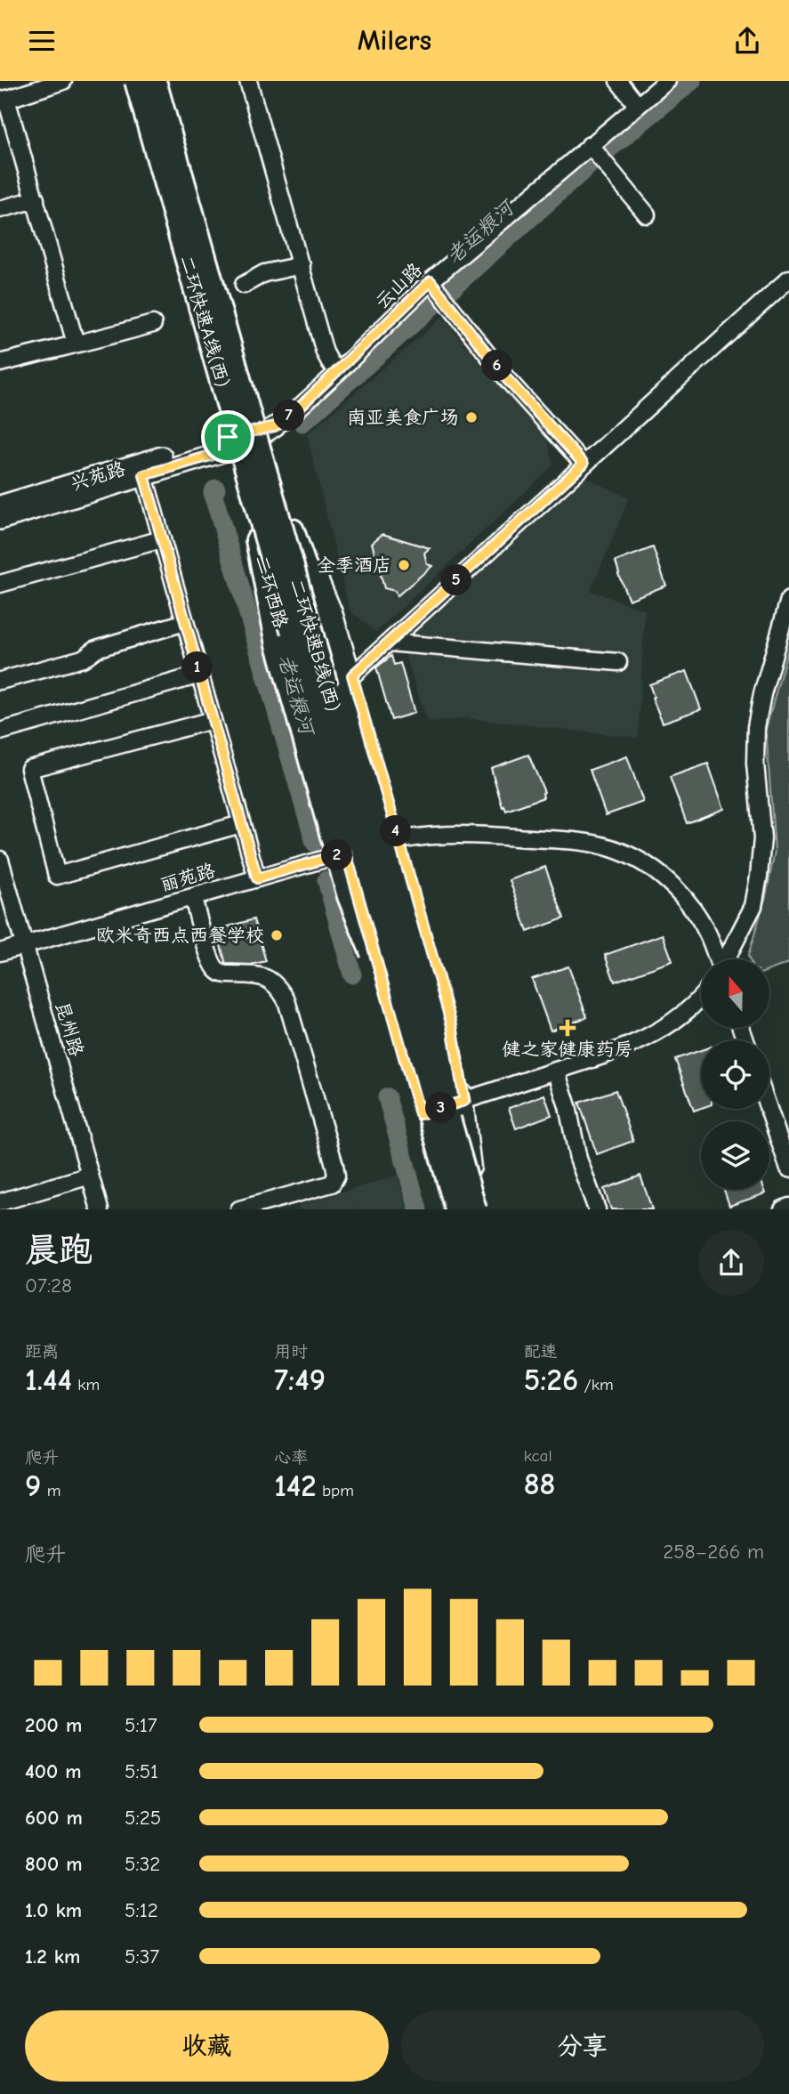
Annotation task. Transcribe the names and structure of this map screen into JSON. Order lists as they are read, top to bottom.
{
  "streets": {
    "highway": ["二环快速A线(西)", "二环快速B线(西)"],
    "main road": ["兴苑路", "二环西路"],
    "street": ["云山路", "丽苑路", "昆州路"]
  },
  "crossings": [
    ["云山路", "兴苑路"],
    ["云山路", "二环西路"],
    ["二环快速A线(西)", "二环西路"],
    ["二环快速A线(西)", "二环快速B线(西)"],
    ["兴苑路", "二环西路"],
    ["二环西路", "二环快速B线(西)"],
    ["二环西路", "丽苑路"],
    ["丽苑路", "昆州路"]
  ],
  "water": ["老运粮河"],
  "places": {
    "other": ["南亚美食广场", "全季酒店", "欧米奇西点西餐学校"],
    "health": ["健之家健康药房"]
  },
  "north": "top",
  "page": {
    "header": "Milers",
    "pins": [
      "6",
      "7",
      "5",
      "1",
      "4",
      "2",
      "3"
    ],
    "heading": ["晨跑", "07:28"],
    "stats": [
      ["距离", "1.44 km"],
      ["用时", "7:49"],
      ["配速", "5:26 /km"],
      ["爬升", "9 m"],
      ["心率", "142 bpm"],
      ["kcal", "88"]
    ],
    "chart": ["爬升", "258–266 m"],
    "list": [
      {
        "name": "200 m",
        "note": "5:17"
      },
      {
        "name": "400 m",
        "note": "5:51"
      },
      {
        "name": "600 m",
        "note": "5:25"
      },
      {
        "name": "800 m",
        "note": "5:32"
      },
      {
        "name": "1.0 km",
        "note": "5:12"
      },
      {
        "name": "1.2 km",
        "note": "5:37"
      }
    ],
    "buttons": ["收藏", "分享"]
  }
}
